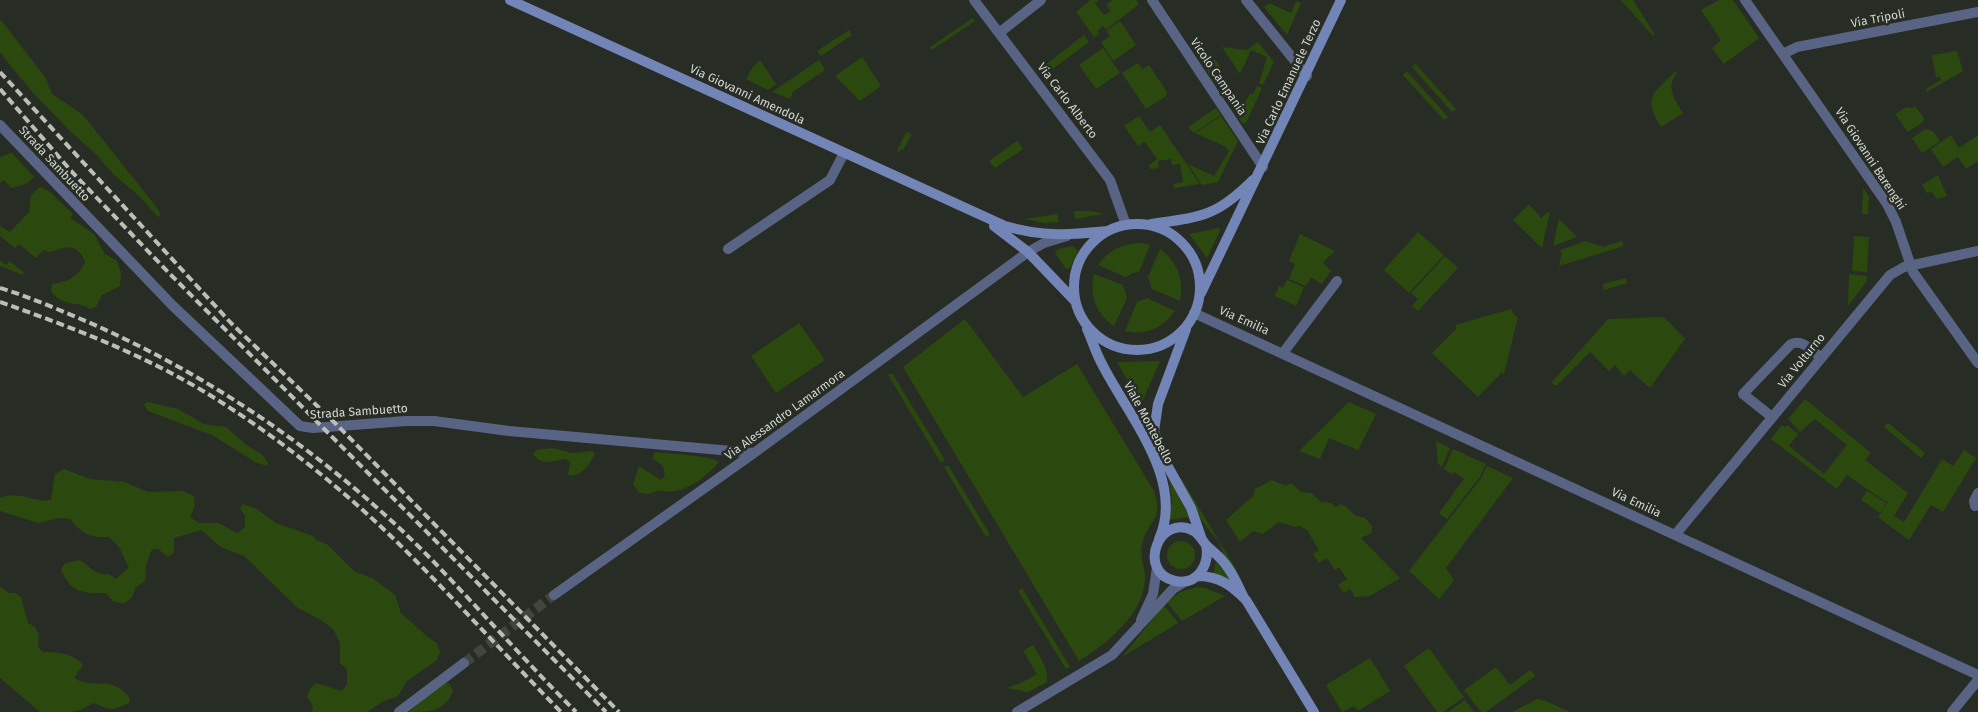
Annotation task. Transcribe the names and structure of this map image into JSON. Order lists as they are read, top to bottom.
{
  "streets": {
    "main road": ["Via Carlo Emanuele Terzo", "Via Giovanni Amendola", "Viale Montebello"],
    "street": [
      "Via Tripoli",
      "Vicolo Campania",
      "Via Carlo Alberto",
      "Via Giovanni Barenghi",
      "Strada Sambuetto",
      "Via Emilia",
      "Via Volturno",
      "Via Alessandro Lamarmora"
    ]
  },
  "crossings": [
    ["Via Tripoli", "Via Giovanni Barenghi"],
    ["Vicolo Campania", "Via Carlo Emanuele Terzo"],
    ["Via Carlo Emanuele Terzo", "Via Giovanni Amendola"],
    ["Via Carlo Emanuele Terzo", "Via Carlo Alberto"],
    ["Via Carlo Emanuele Terzo", "Via Emilia"],
    ["Via Carlo Emanuele Terzo", "Viale Montebello"],
    ["Via Giovanni Amendola", "Via Carlo Alberto"],
    ["Via Giovanni Amendola", "Via Emilia"],
    ["Via Giovanni Amendola", "Via Alessandro Lamarmora"],
    ["Via Giovanni Amendola", "Viale Montebello"],
    ["Via Carlo Alberto", "Via Emilia"],
    ["Via Carlo Alberto", "Viale Montebello"],
    ["Via Giovanni Barenghi", "Via Volturno"],
    ["Strada Sambuetto", "Via Alessandro Lamarmora"],
    ["Via Emilia", "Via Volturno"],
    ["Via Emilia", "Viale Montebello"]
  ]
}
